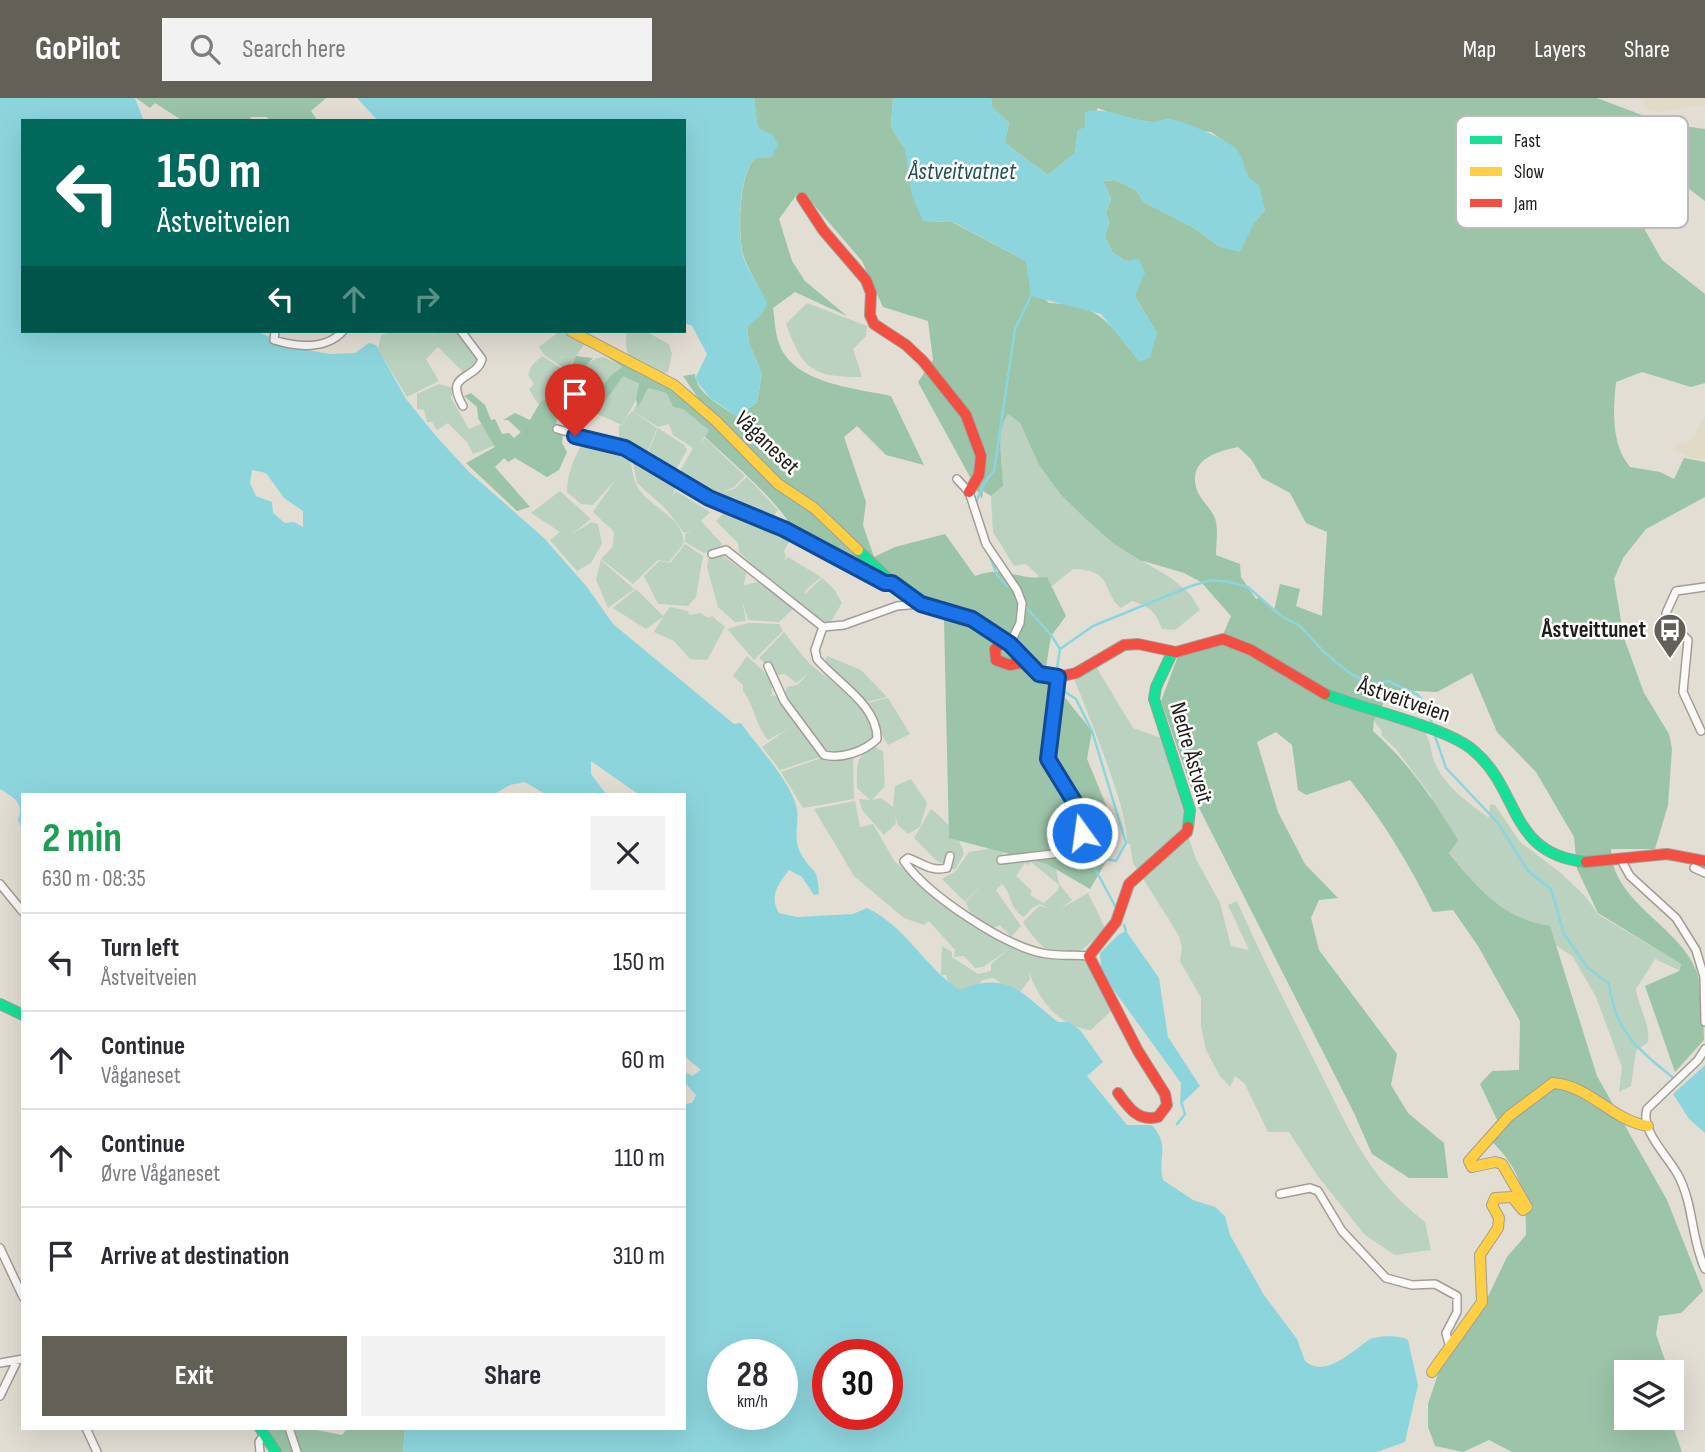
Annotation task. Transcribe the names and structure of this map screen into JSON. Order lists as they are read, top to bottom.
{
  "streets": {
    "street": ["Våganeset", "Åstveitveien", "Nedre Åstveit"]
  },
  "crossings": [
    ["Åstveitveien", "Nedre Åstveit"]
  ],
  "water": ["Åstveitvatnet"],
  "places": {
    "bus stop": ["Åstveittunet"]
  },
  "legend": ["Fast", "Slow", "Jam"],
  "page": {
    "header": "GoPilot",
    "search": "Search here",
    "nav": ["Map", "Layers", "Share"],
    "turn": ["150 m", "Åstveitveien"],
    "heading": ["2 min", "630 m · 08:35"],
    "list": [
      {
        "name": "Turn left",
        "note": "Åstveitveien",
        "value": "150 m"
      },
      {
        "name": "Continue",
        "note": "Våganeset",
        "value": "60 m"
      },
      {
        "name": "Continue",
        "note": "Øvre Våganeset",
        "value": "110 m"
      },
      {
        "name": "Arrive at destination",
        "value": "310 m"
      }
    ],
    "buttons": ["Exit", "Share"],
    "speed": "28 km/h",
    "limit": "30"
  }
}
